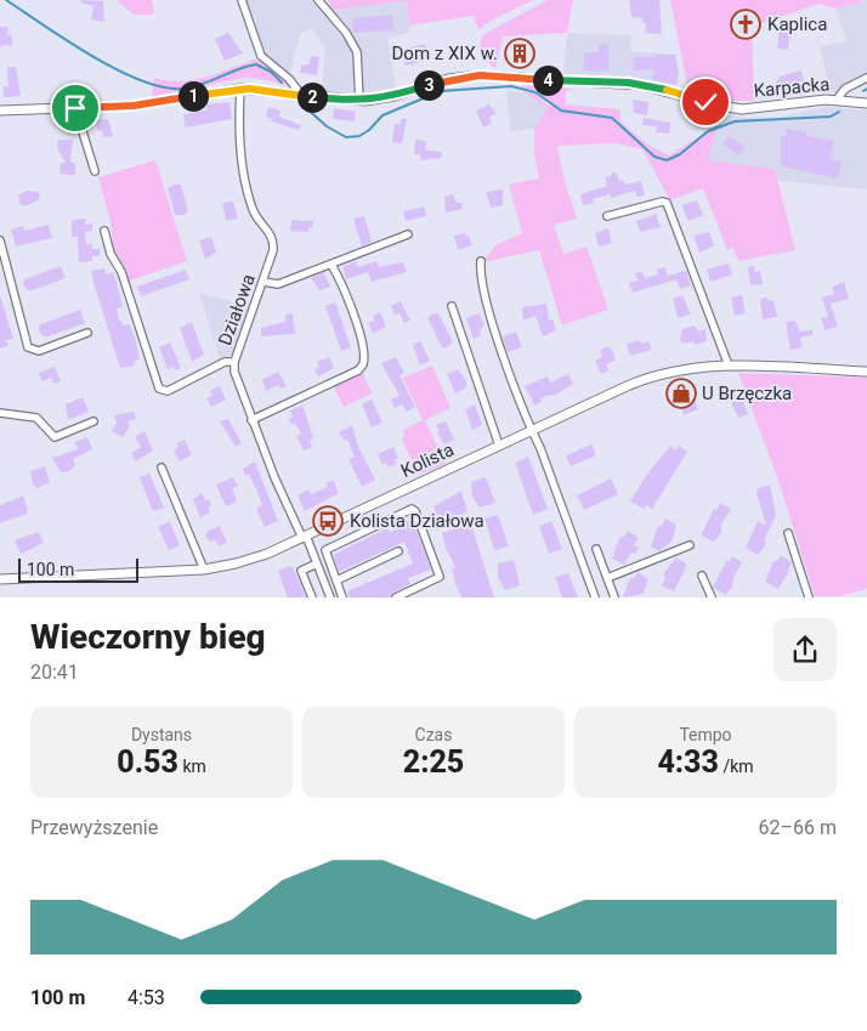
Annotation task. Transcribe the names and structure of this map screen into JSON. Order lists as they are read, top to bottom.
{
  "streets": {
    "street": ["Karpacka", "Działowa", "Kolista"]
  },
  "crossings": [
    ["Karpacka", "Działowa"],
    ["Działowa", "Kolista"]
  ],
  "places": {
    "church": ["Kaplica"],
    "building": ["Dom z XIX w."],
    "shop": ["U Brzęczka"],
    "bus stop": ["Kolista Działowa"]
  },
  "scale_bar": "100 m",
  "page": {
    "pins": [
      "4",
      "3",
      "1",
      "2"
    ],
    "scale": "100 m",
    "heading": ["Wieczorny bieg", "20:41"],
    "stats": [
      ["Dystans", "0.53 km"],
      ["Czas", "2:25"],
      ["Tempo", "4:33 /km"]
    ],
    "chart": ["Przewyższenie", "62–66 m"],
    "list": [
      {
        "name": "100 m",
        "note": "4:53"
      }
    ]
  }
}
